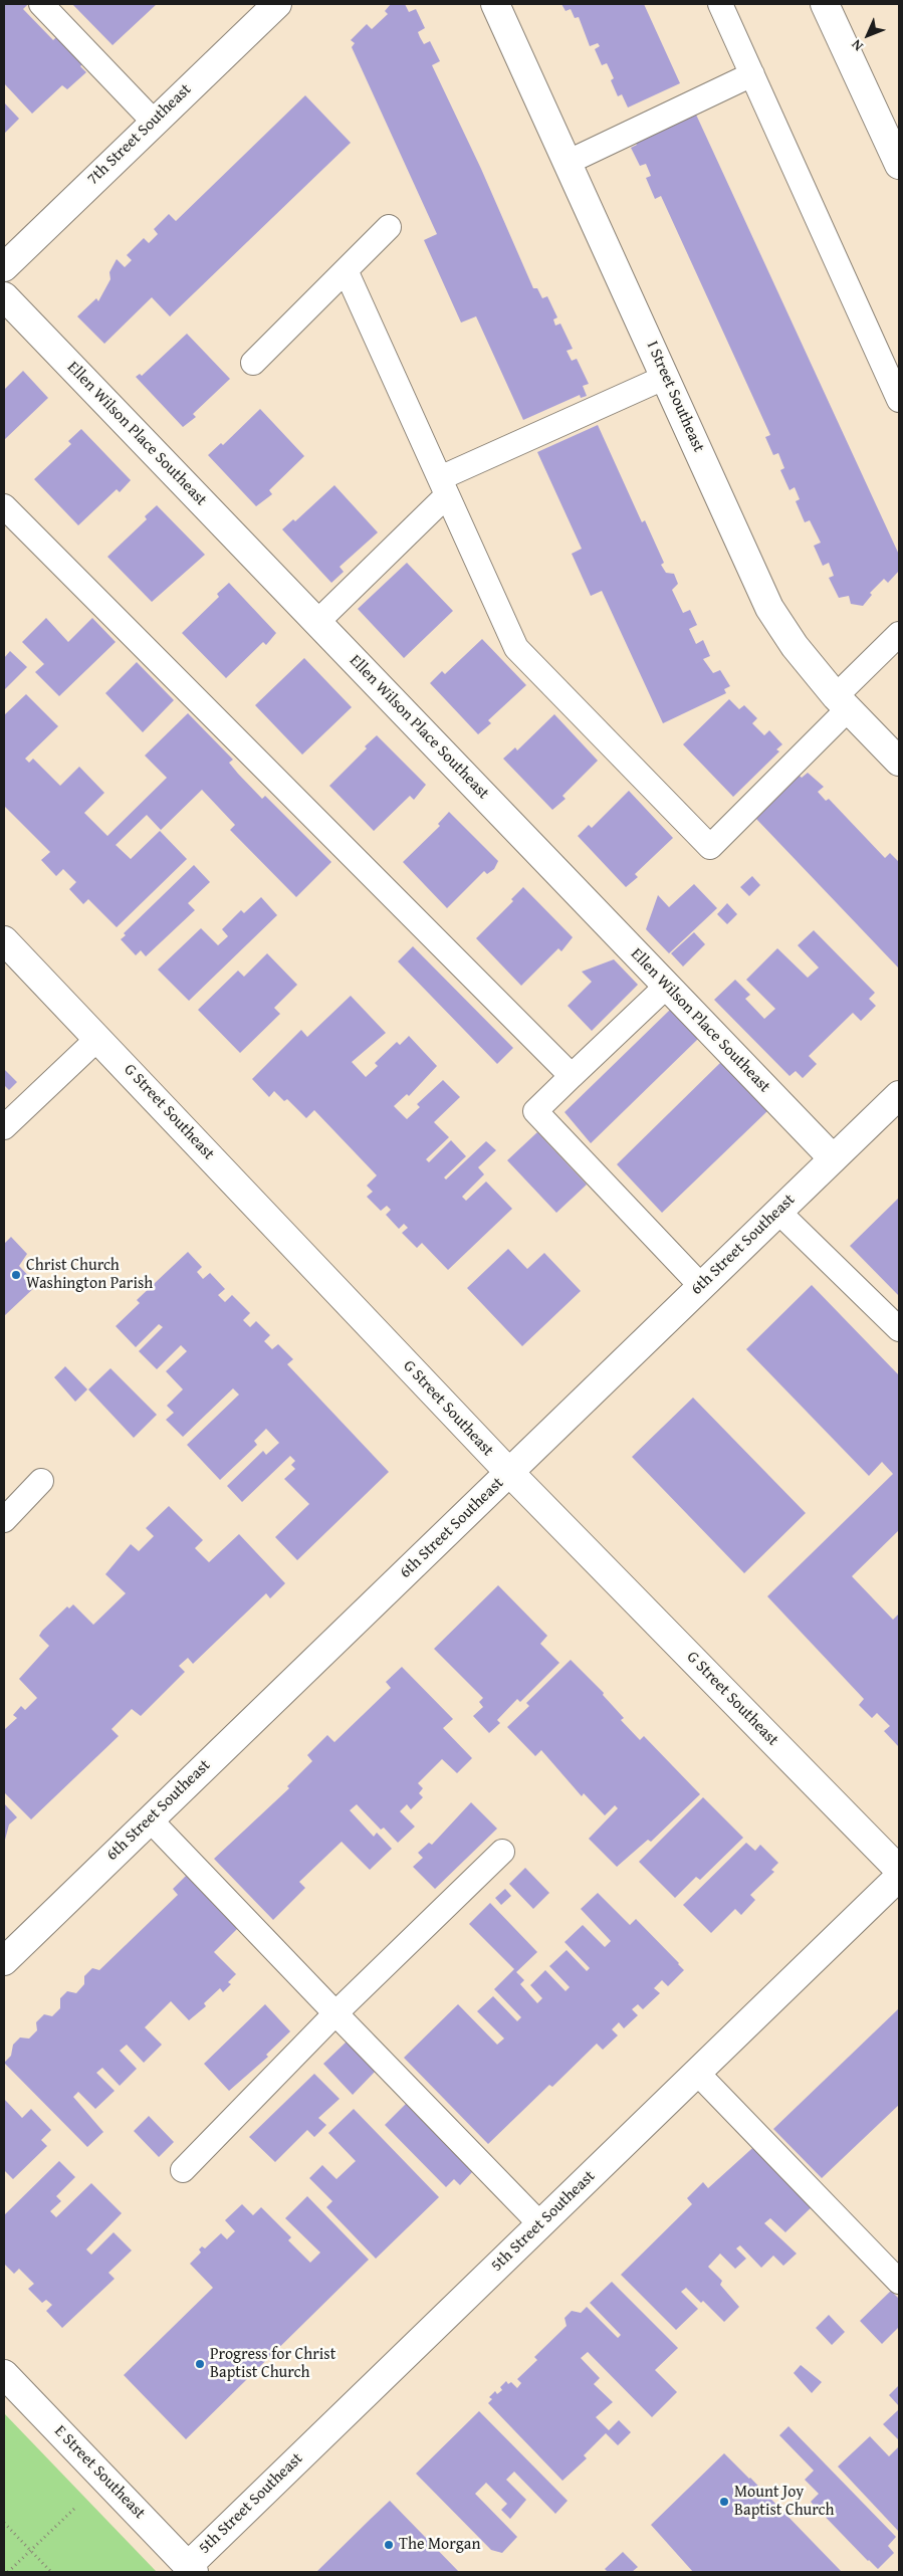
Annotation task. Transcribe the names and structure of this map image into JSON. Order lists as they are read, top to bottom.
{
  "streets": {
    "street": [
      "7th Street Southeast",
      "I Street Southeast",
      "Ellen Wilson Place Southeast",
      "G Street Southeast",
      "6th Street Southeast",
      "5th Street Southeast",
      "E Street Southeast"
    ]
  },
  "crossings": [
    ["Ellen Wilson Place Southeast", "6th Street Southeast"],
    ["G Street Southeast", "6th Street Southeast"],
    ["5th Street Southeast", "E Street Southeast"]
  ],
  "places": [
    "Christ Church Washington Parish",
    "Progress for Christ Baptist Church",
    "Mount Joy Baptist Church",
    "The Morgan"
  ],
  "north": "bottom left"
}
